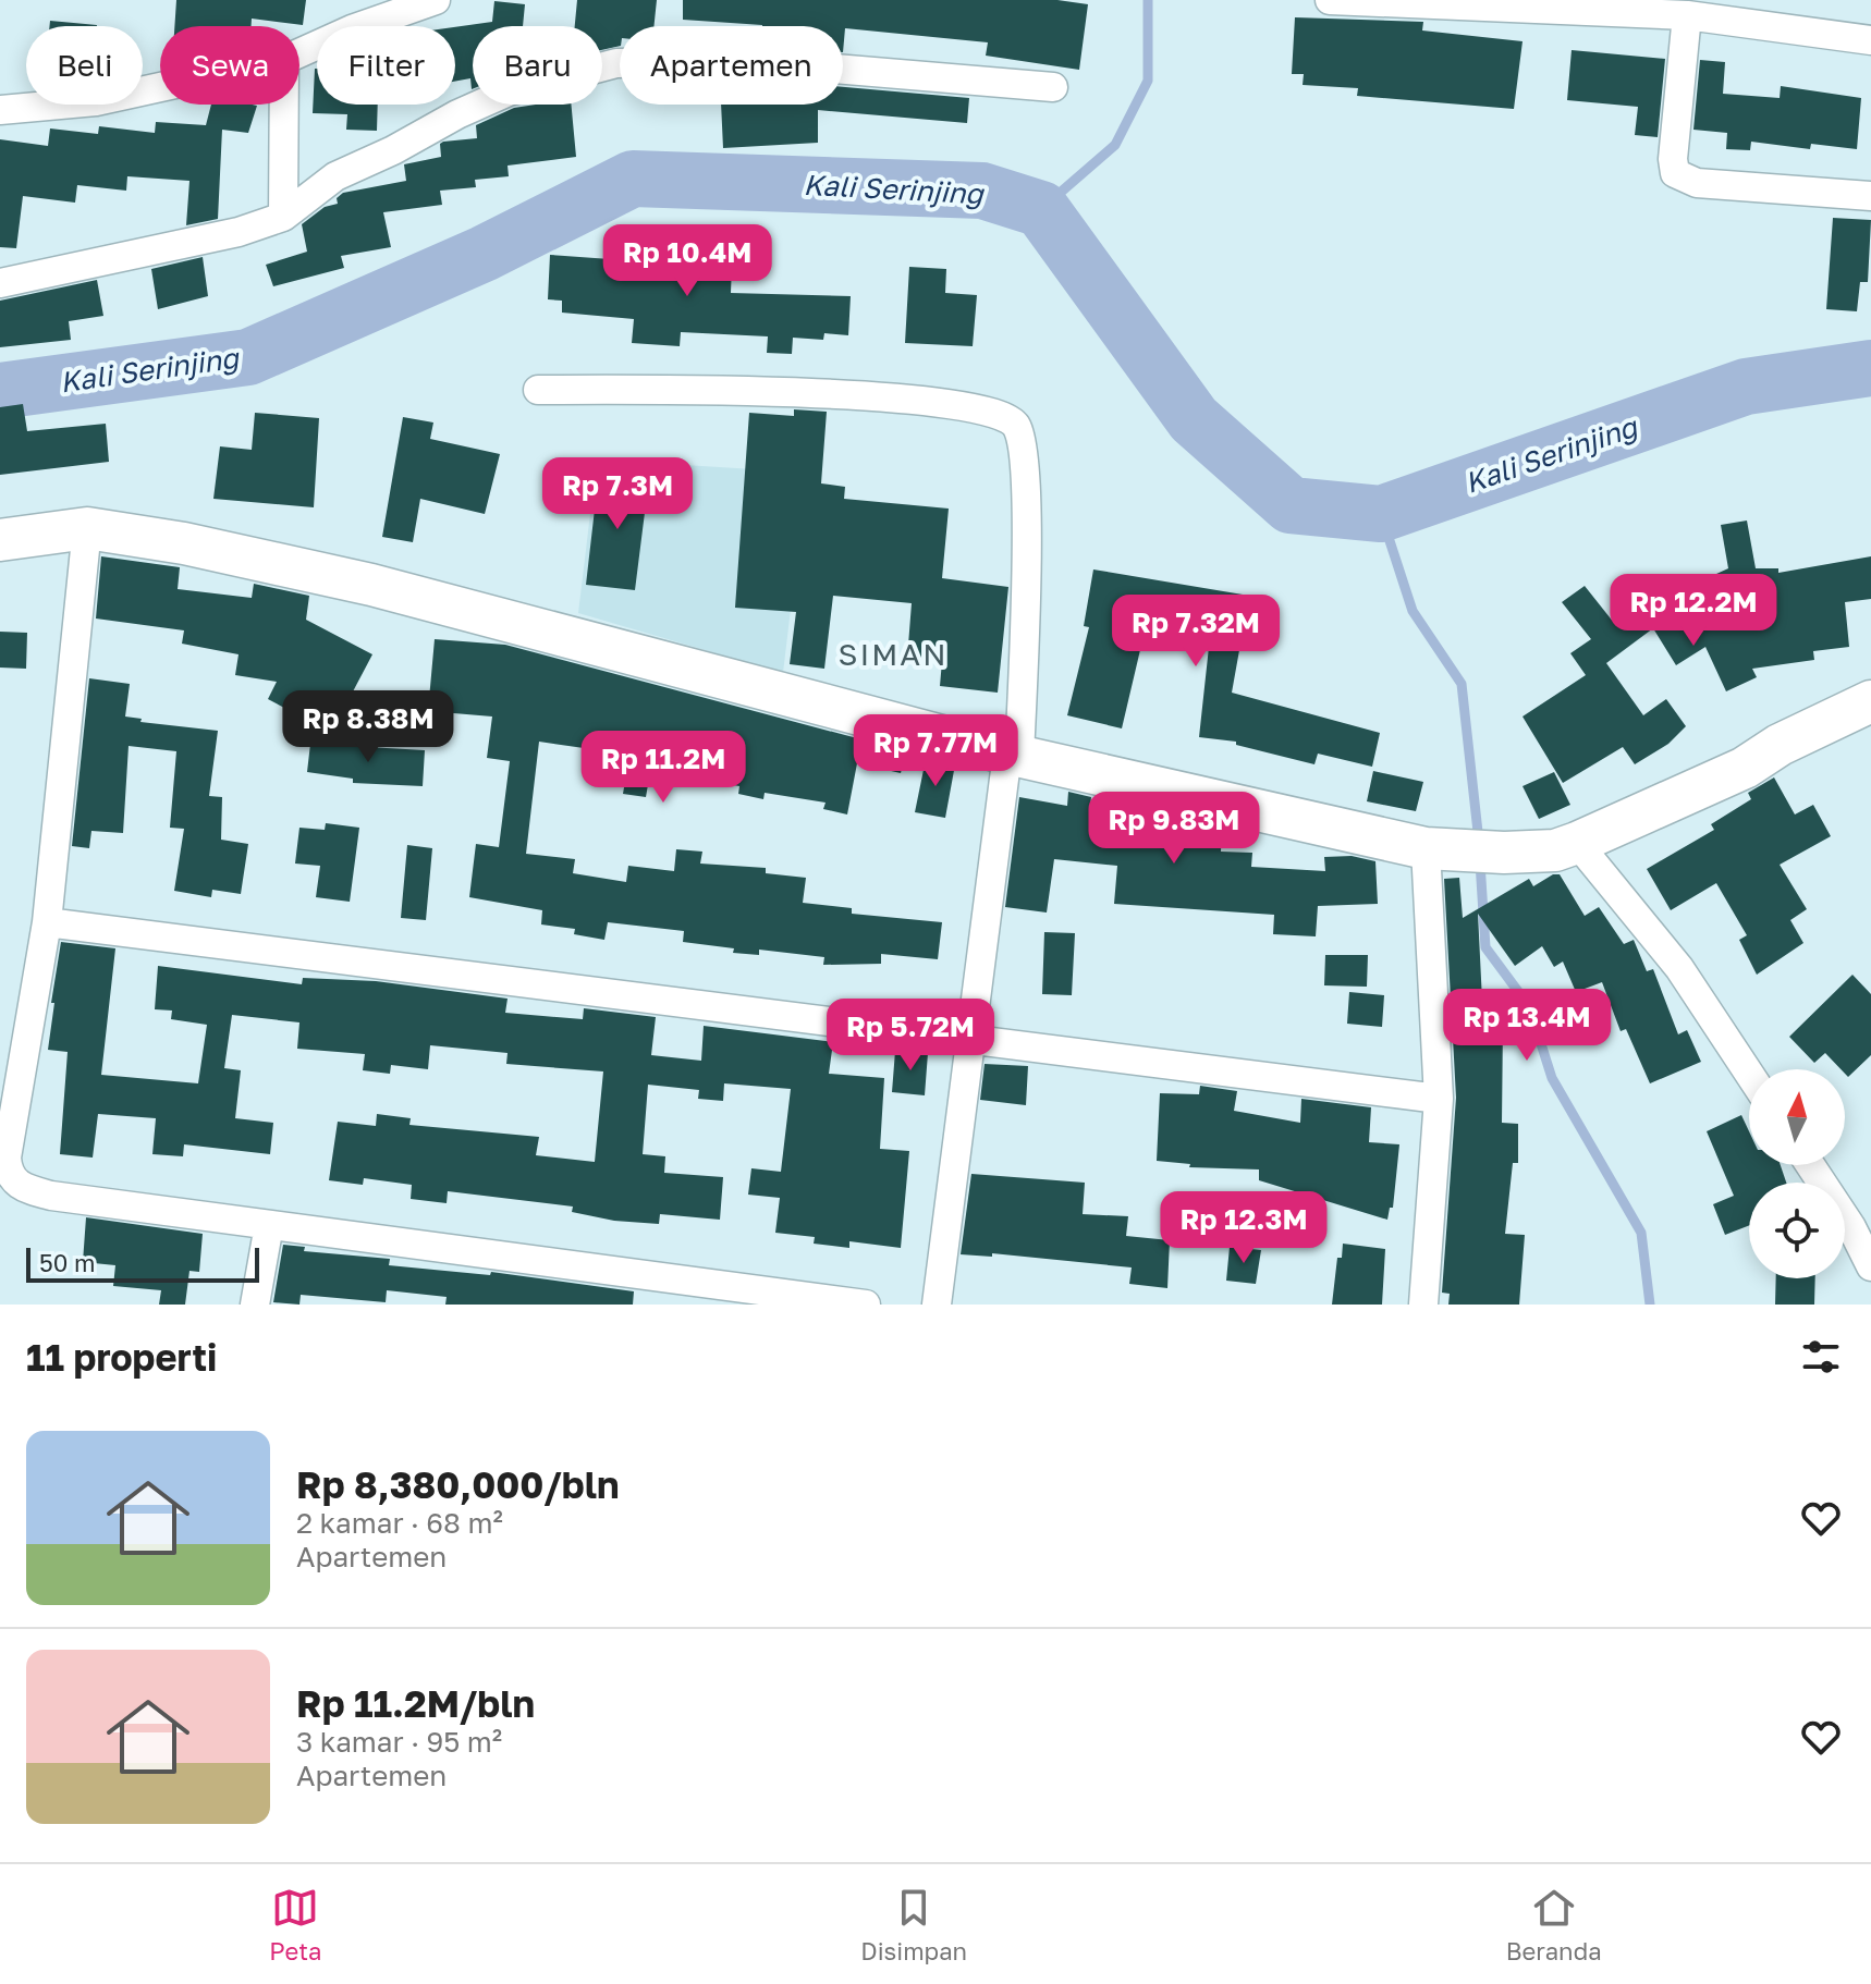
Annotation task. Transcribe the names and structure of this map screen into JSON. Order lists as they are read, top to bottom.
{
  "districts": ["SIMAN"],
  "water": ["Kali Serinjing"],
  "scale_bar": "50 m",
  "north": "top",
  "page": {
    "chip": [
      "Beli",
      "Sewa",
      "Filter",
      "Baru",
      "Apartemen"
    ],
    "price": [
      "Rp 10.4M",
      "Rp 7.3M",
      "Rp 12.2M",
      "Rp 7.32M",
      "Rp 8.38M",
      "Rp 7.77M",
      "Rp 11.2M",
      "Rp 9.83M",
      "Rp 13.4M",
      "Rp 5.72M",
      "Rp 12.3M"
    ],
    "scale": "50 m",
    "heading": "11 properti",
    "list": [
      {
        "name": "Rp 8,380,000/bln",
        "note": "2 kamar · 68 m² · Apartemen"
      },
      {
        "name": "Rp 11.2M/bln",
        "note": "3 kamar · 95 m² · Apartemen"
      }
    ],
    "tabs": ["Peta", "Disimpan", "Beranda"]
  }
}
